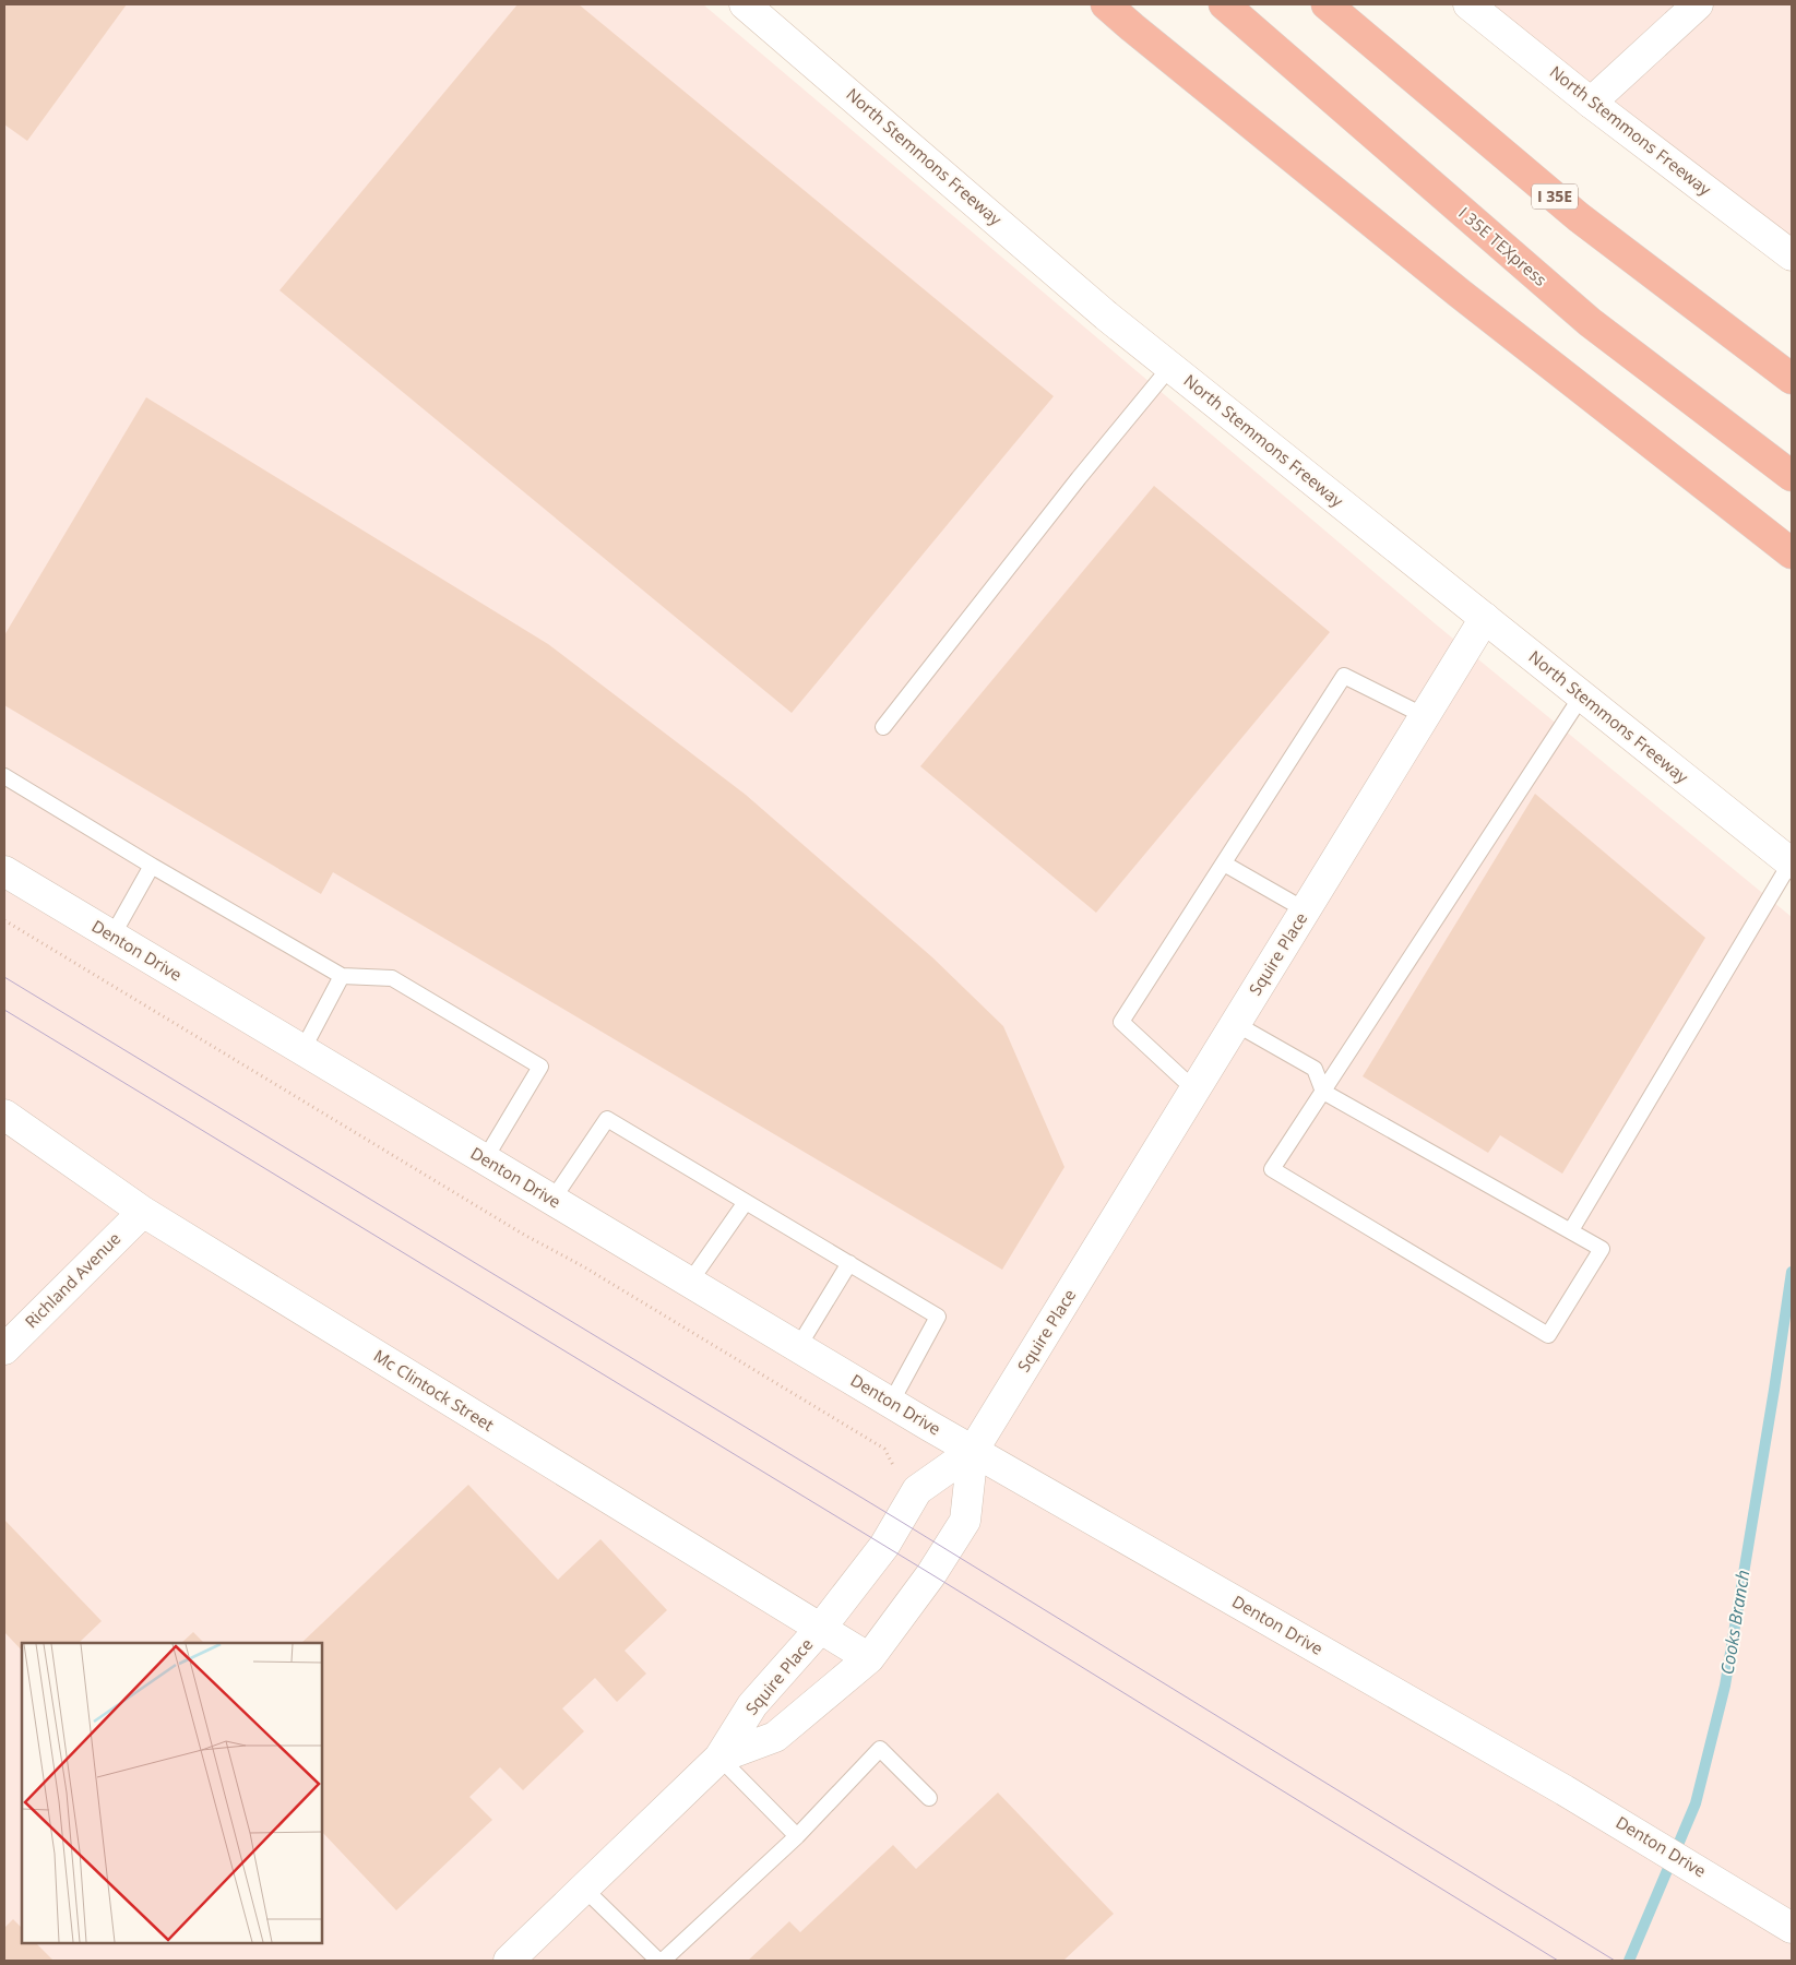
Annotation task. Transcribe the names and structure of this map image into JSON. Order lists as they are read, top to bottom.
{
  "streets": {
    "highway": ["I 35E", "I 35E TEXpress"],
    "street": [
      "North Stemmons Freeway",
      "Denton Drive",
      "Squire Place",
      "Richland Avenue",
      "Mc Clintock Street"
    ]
  },
  "crossings": [
    ["North Stemmons Freeway", "Squire Place"],
    ["Denton Drive", "Squire Place"],
    ["Squire Place", "Mc Clintock Street"],
    ["Richland Avenue", "Mc Clintock Street"]
  ],
  "water": ["Cooks Branch"]
}
